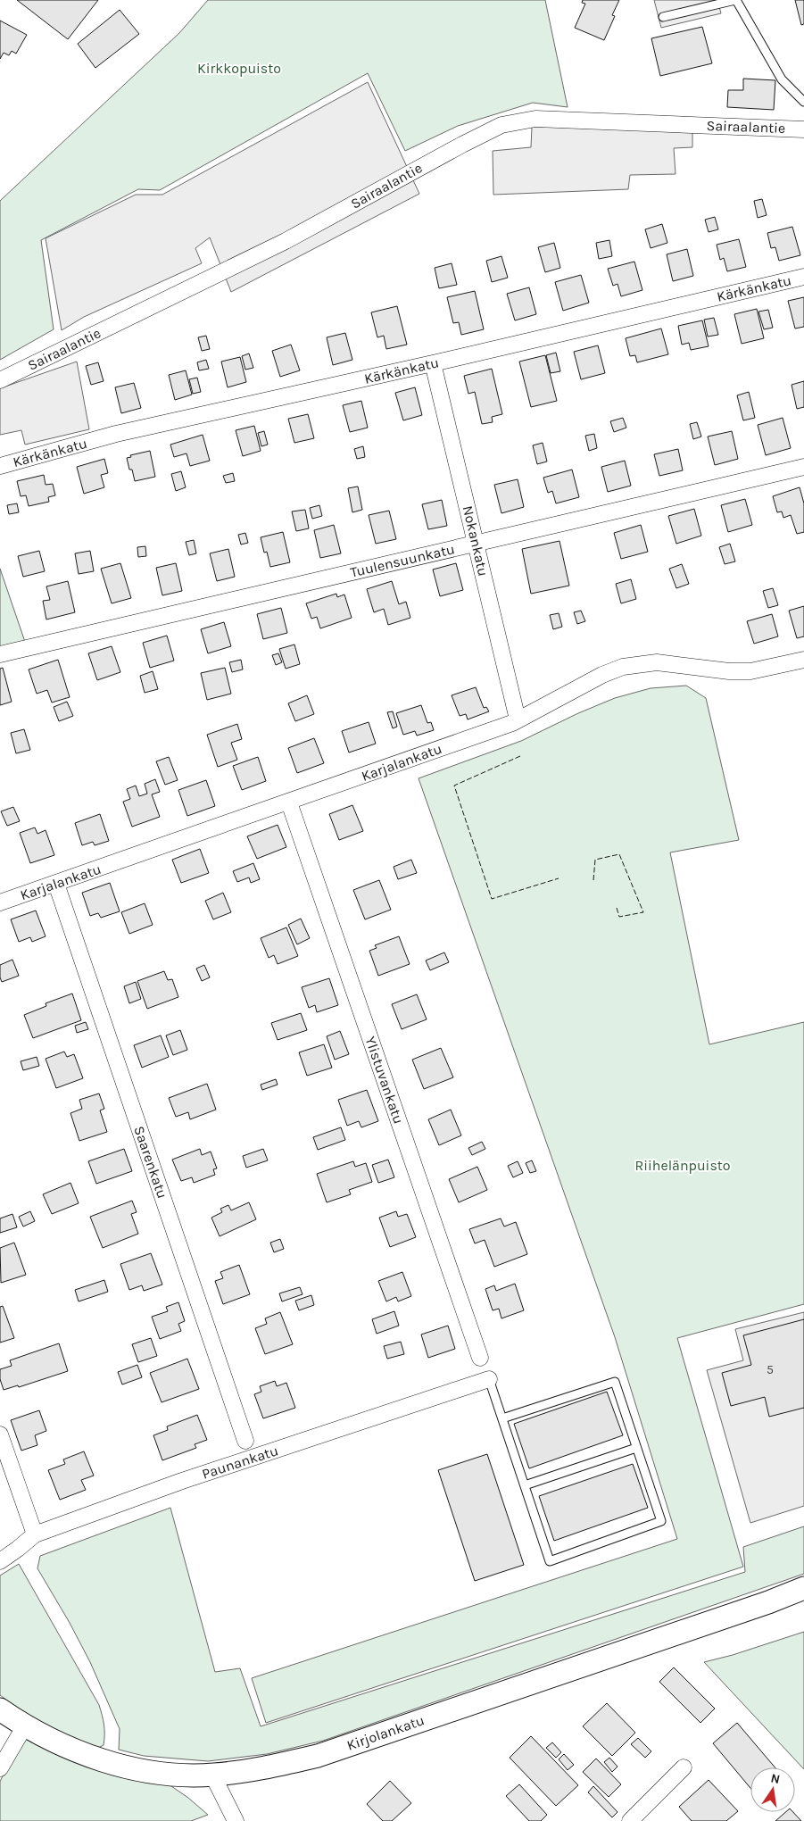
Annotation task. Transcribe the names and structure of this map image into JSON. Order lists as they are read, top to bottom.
{
  "streets": {
    "main road": ["Kirjolankatu"],
    "street": [
      "Sairaalantie",
      "Kärkänkatu",
      "Nokankatu",
      "Tuulensuunkatu",
      "Karjalankatu",
      "Ylistuvankatu",
      "Saarenkatu",
      "Paunankatu"
    ]
  },
  "crossings": [
    ["Kärkänkatu", "Nokankatu"],
    ["Nokankatu", "Tuulensuunkatu"],
    ["Nokankatu", "Karjalankatu"],
    ["Karjalankatu", "Ylistuvankatu"],
    ["Karjalankatu", "Saarenkatu"]
  ],
  "parks": ["Kirkkopuisto", "Riihelänpuisto"],
  "house_numbers": ["5"],
  "north": "top"
}
